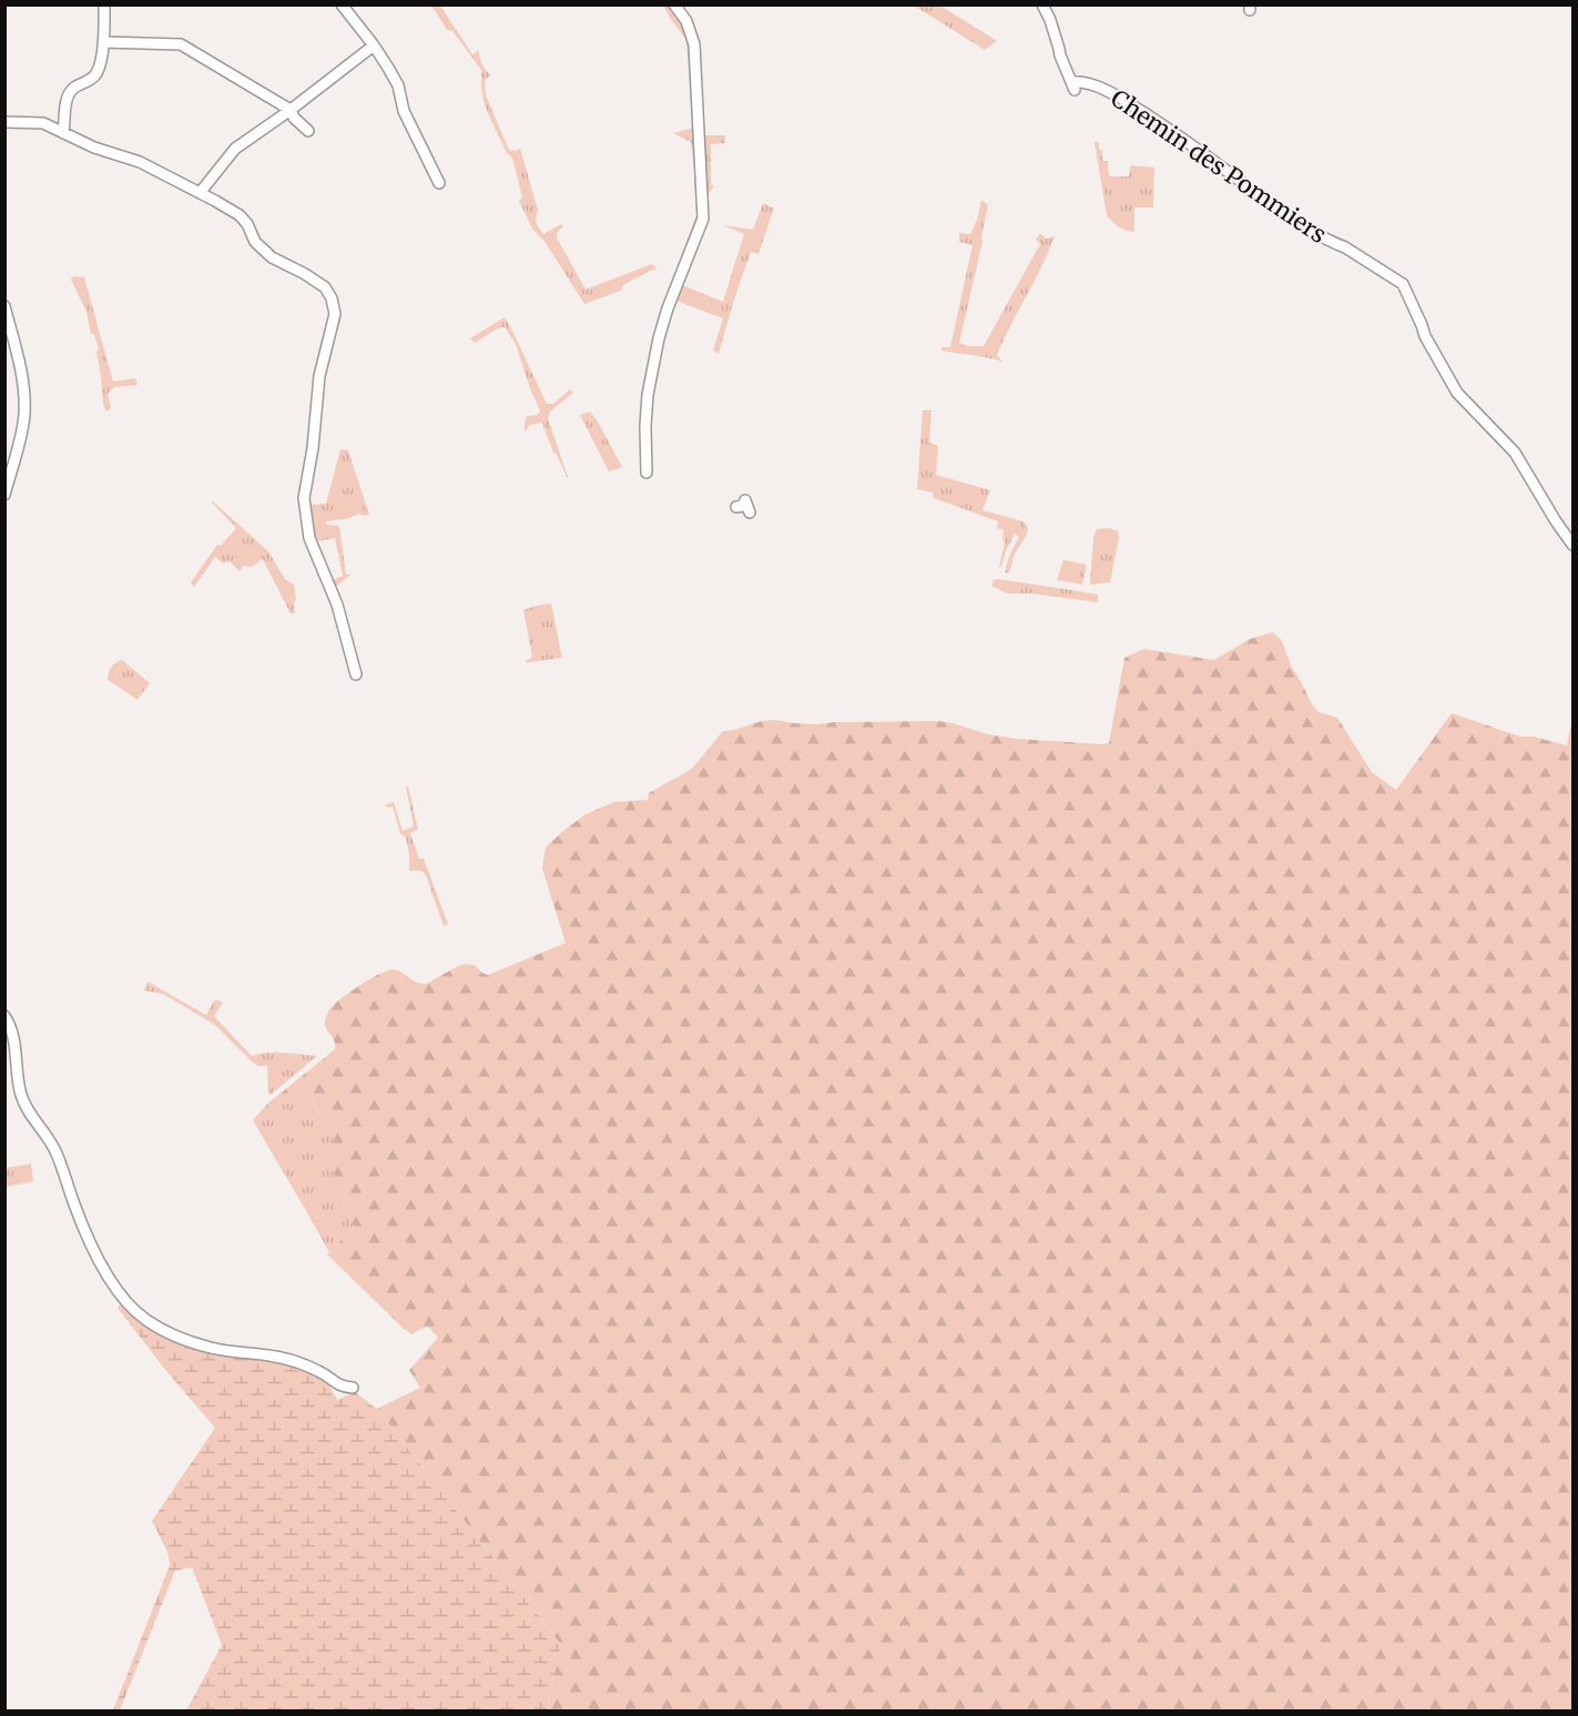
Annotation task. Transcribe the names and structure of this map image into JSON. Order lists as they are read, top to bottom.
{
  "streets": {
    "street": ["Chemin des Pommiers"]
  }
}
